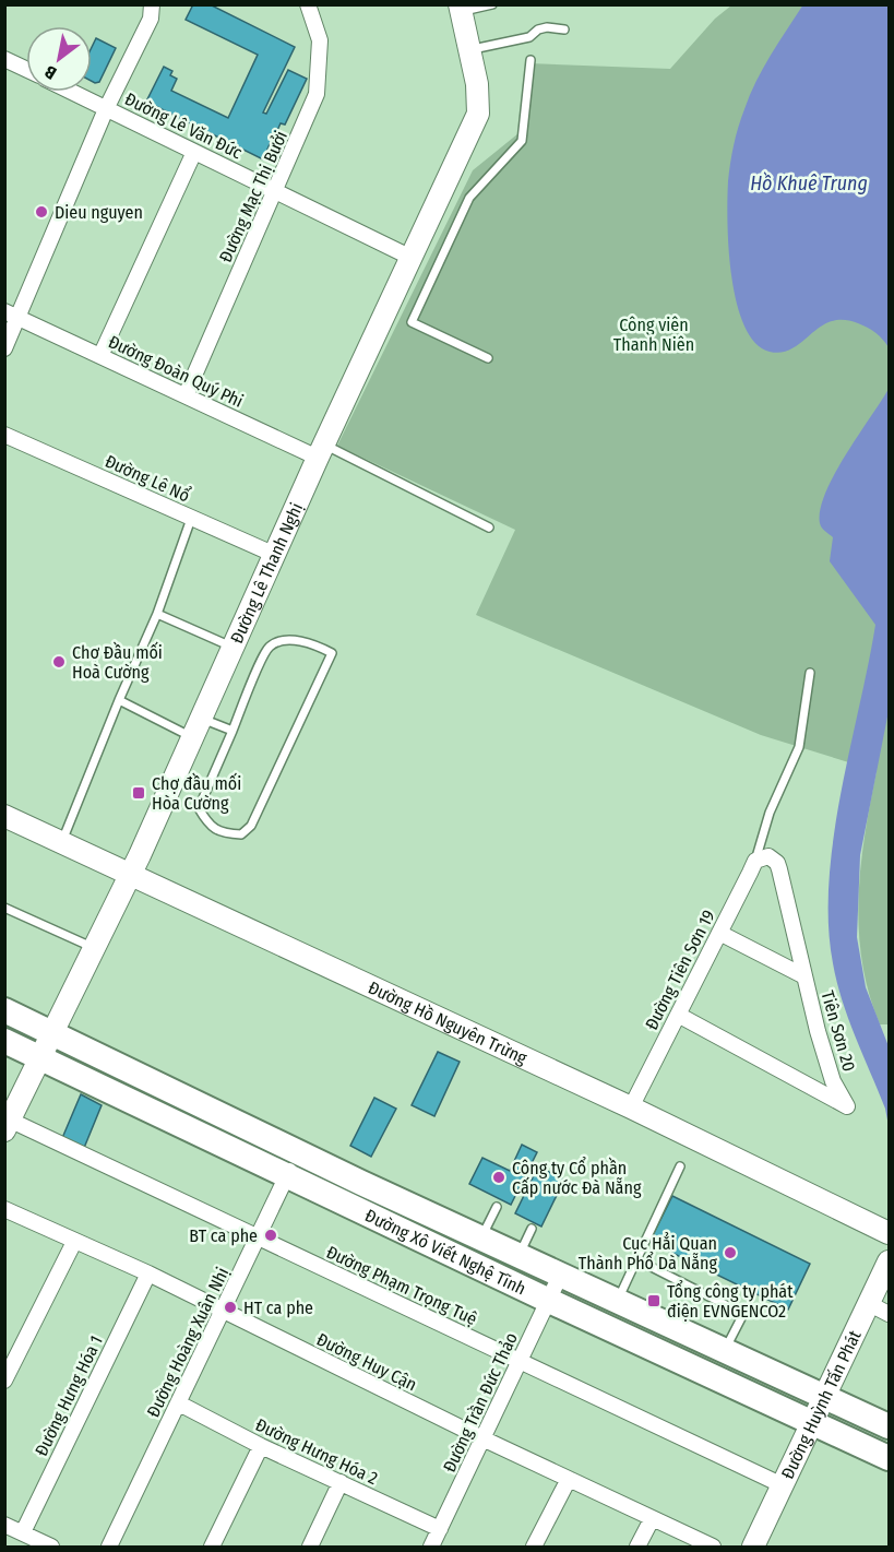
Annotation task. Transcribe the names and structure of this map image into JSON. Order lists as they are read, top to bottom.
{
  "streets": {
    "main road": ["Đường Xô Viết Nghệ Tĩnh"],
    "street": [
      "Đường Lê Văn Đức",
      "Đường Mạc Thị Bưởi",
      "Đường Đoàn Quý Phi",
      "Đường Lê Nổ",
      "Đường Lê Thanh Nghị",
      "Đường Tiên Sơn 19",
      "Đường Hồ Nguyên Trừng",
      "Tiên Sơn 20",
      "Đường Phạm Trọng Tuệ",
      "Đường Hoàng Xuân Nhị",
      "Đường Huy Cận",
      "Đường Hưng Hóa 1",
      "Đường Trần Đức Thảo",
      "Đường Huỳnh Tấn Phát",
      "Đường Hưng Hóa 2"
    ]
  },
  "crossings": [
    ["Đường Lê Văn Đức", "Đường Mạc Thị Bưởi"],
    ["Đường Lê Văn Đức", "Đường Lê Thanh Nghị"],
    ["Đường Mạc Thị Bưởi", "Đường Đoàn Quý Phi"],
    ["Đường Đoàn Quý Phi", "Đường Lê Thanh Nghị"],
    ["Đường Lê Nổ", "Đường Lê Thanh Nghị"],
    ["Đường Lê Thanh Nghị", "Đường Hồ Nguyên Trừng"],
    ["Đường Lê Thanh Nghị", "Đường Xô Viết Nghệ Tĩnh"],
    ["Đường Lê Thanh Nghị", "Đường Phạm Trọng Tuệ"],
    ["Đường Tiên Sơn 19", "Đường Hồ Nguyên Trừng"],
    ["Đường Tiên Sơn 19", "Tiên Sơn 20"],
    ["Đường Xô Viết Nghệ Tĩnh", "Đường Hoàng Xuân Nhị"],
    ["Đường Xô Viết Nghệ Tĩnh", "Đường Trần Đức Thảo"],
    ["Đường Xô Viết Nghệ Tĩnh", "Đường Huỳnh Tấn Phát"],
    ["Đường Phạm Trọng Tuệ", "Đường Hoàng Xuân Nhị"],
    ["Đường Phạm Trọng Tuệ", "Đường Trần Đức Thảo"],
    ["Đường Phạm Trọng Tuệ", "Đường Huỳnh Tấn Phát"],
    ["Đường Hoàng Xuân Nhị", "Đường Huy Cận"],
    ["Đường Hoàng Xuân Nhị", "Đường Hưng Hóa 2"],
    ["Đường Huy Cận", "Đường Hưng Hóa 1"],
    ["Đường Huy Cận", "Đường Trần Đức Thảo"],
    ["Đường Trần Đức Thảo", "Đường Hưng Hóa 2"]
  ],
  "water": ["Hồ Khuê Trung"],
  "parks": ["Công viên Thanh Niên"],
  "places": {
    "other": [
      "Dieu nguyen",
      "Chợ Đầu mối Hoà Cường",
      "Công ty Cổ phần Cấp nước Đà Nẵng",
      "BT ca phe",
      "Cục Hẳi Quan Thành Phổ Dà Nẵng",
      "HT ca phe"
    ],
    "transit": ["Chợ đầu mối Hòa Cường", "Tổng công ty phát điện EVNGENCO2"]
  },
  "north": "bottom left"
}
